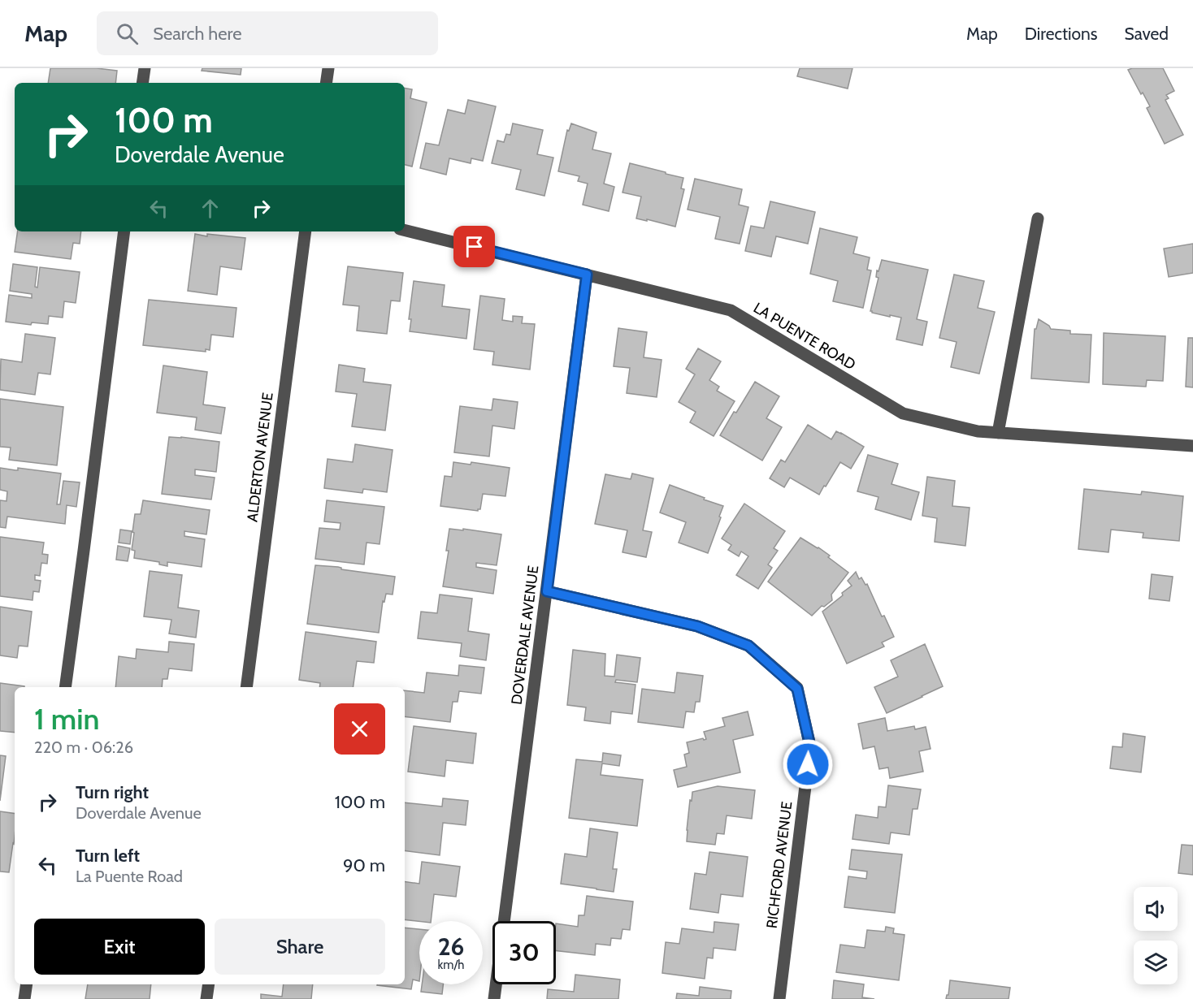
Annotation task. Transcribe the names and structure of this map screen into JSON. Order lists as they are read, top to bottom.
{
  "streets": {
    "street": [
      "LA PUENTE ROAD",
      "ALDERTON AVENUE",
      "DOVERDALE AVENUE",
      "RICHFORD AVENUE"
    ]
  },
  "crossings": [
    ["LA PUENTE ROAD", "DOVERDALE AVENUE"],
    ["DOVERDALE AVENUE", "RICHFORD AVENUE"]
  ],
  "page": {
    "header": "Map",
    "search": "Search here",
    "nav": ["Map", "Directions", "Saved"],
    "turn": ["100 m", "Doverdale Avenue"],
    "heading": ["1 min", "220 m · 06:26"],
    "list": [
      {
        "name": "Turn right",
        "note": "Doverdale Avenue",
        "value": "100 m"
      },
      {
        "name": "Turn left",
        "note": "La Puente Road",
        "value": "90 m"
      }
    ],
    "buttons": ["Exit", "Share"],
    "speed": "26 km/h",
    "limit": "30"
  }
}
